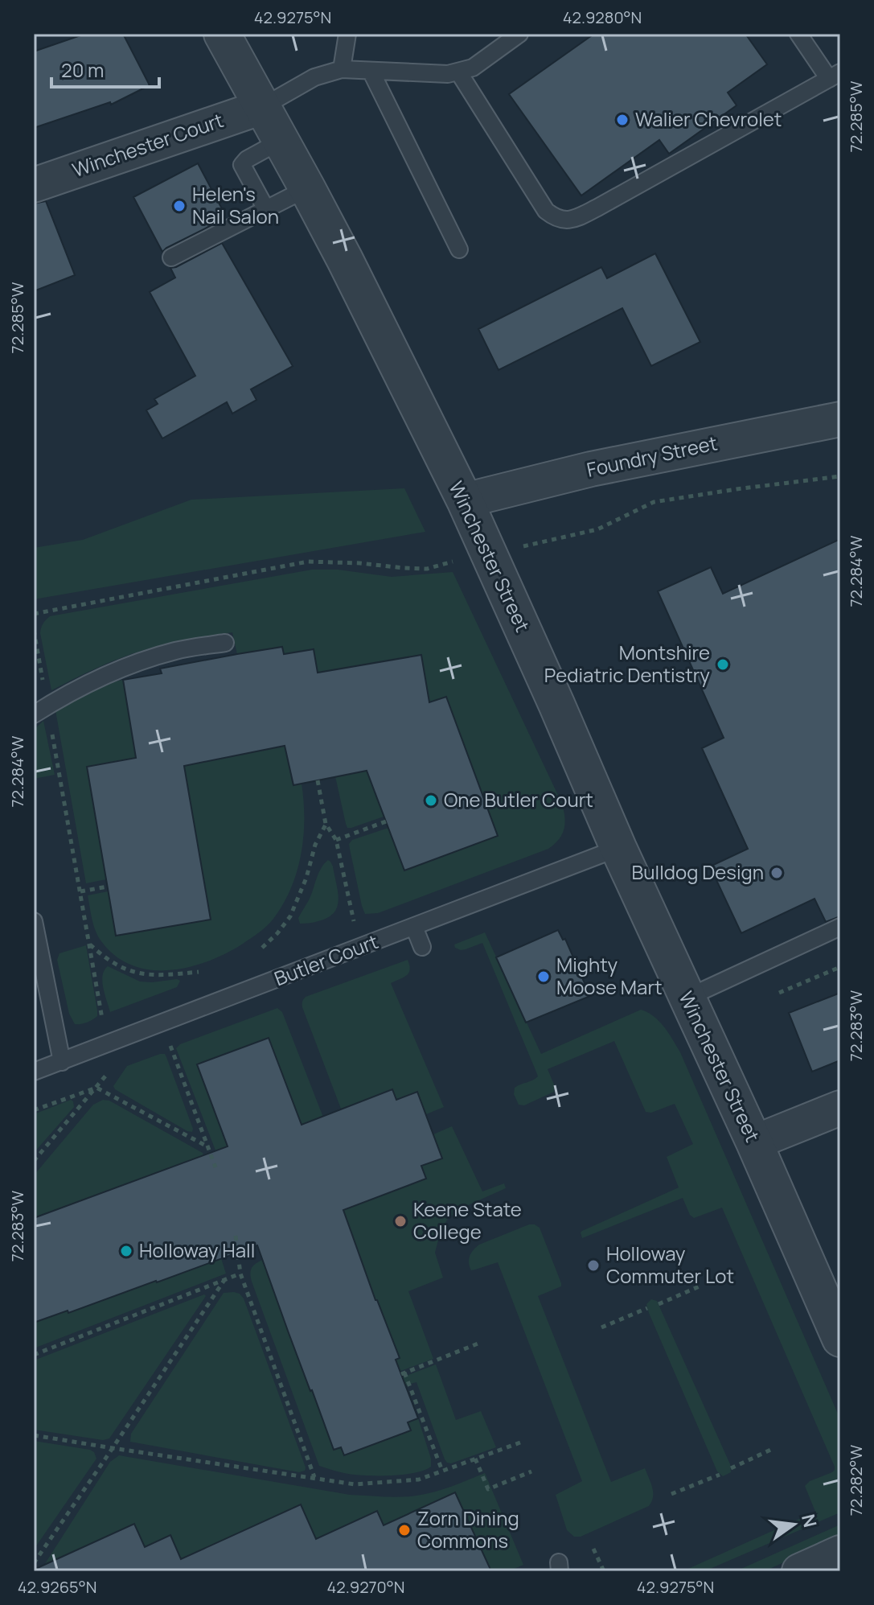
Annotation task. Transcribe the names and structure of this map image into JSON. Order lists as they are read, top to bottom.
{
  "streets": {
    "street": ["Winchester Court", "Foundry Street", "Winchester Street"],
    "lane": ["Butler Court"]
  },
  "crossings": [
    ["Winchester Court", "Winchester Street"],
    ["Foundry Street", "Winchester Street"],
    ["Winchester Street", "Butler Court"]
  ],
  "places": [
    "Walier Chevrolet",
    "Helen's Nail Salon",
    "Montshire Pediatric Dentistry",
    "One Butler Court",
    "Bulldog Design",
    "Mighty Moose Mart",
    "Keene State College",
    "Holloway Hall",
    "Holloway Commuter Lot",
    "Zorn Dining Commons"
  ],
  "scale_bar": "20 m",
  "north": "right",
  "coordinates": [
    "42.9275°N",
    "42.9280°N",
    "72.285°W",
    "72.284°W",
    "72.283°W",
    "72.282°W",
    "42.9265°N",
    "42.9270°N"
  ]
}
